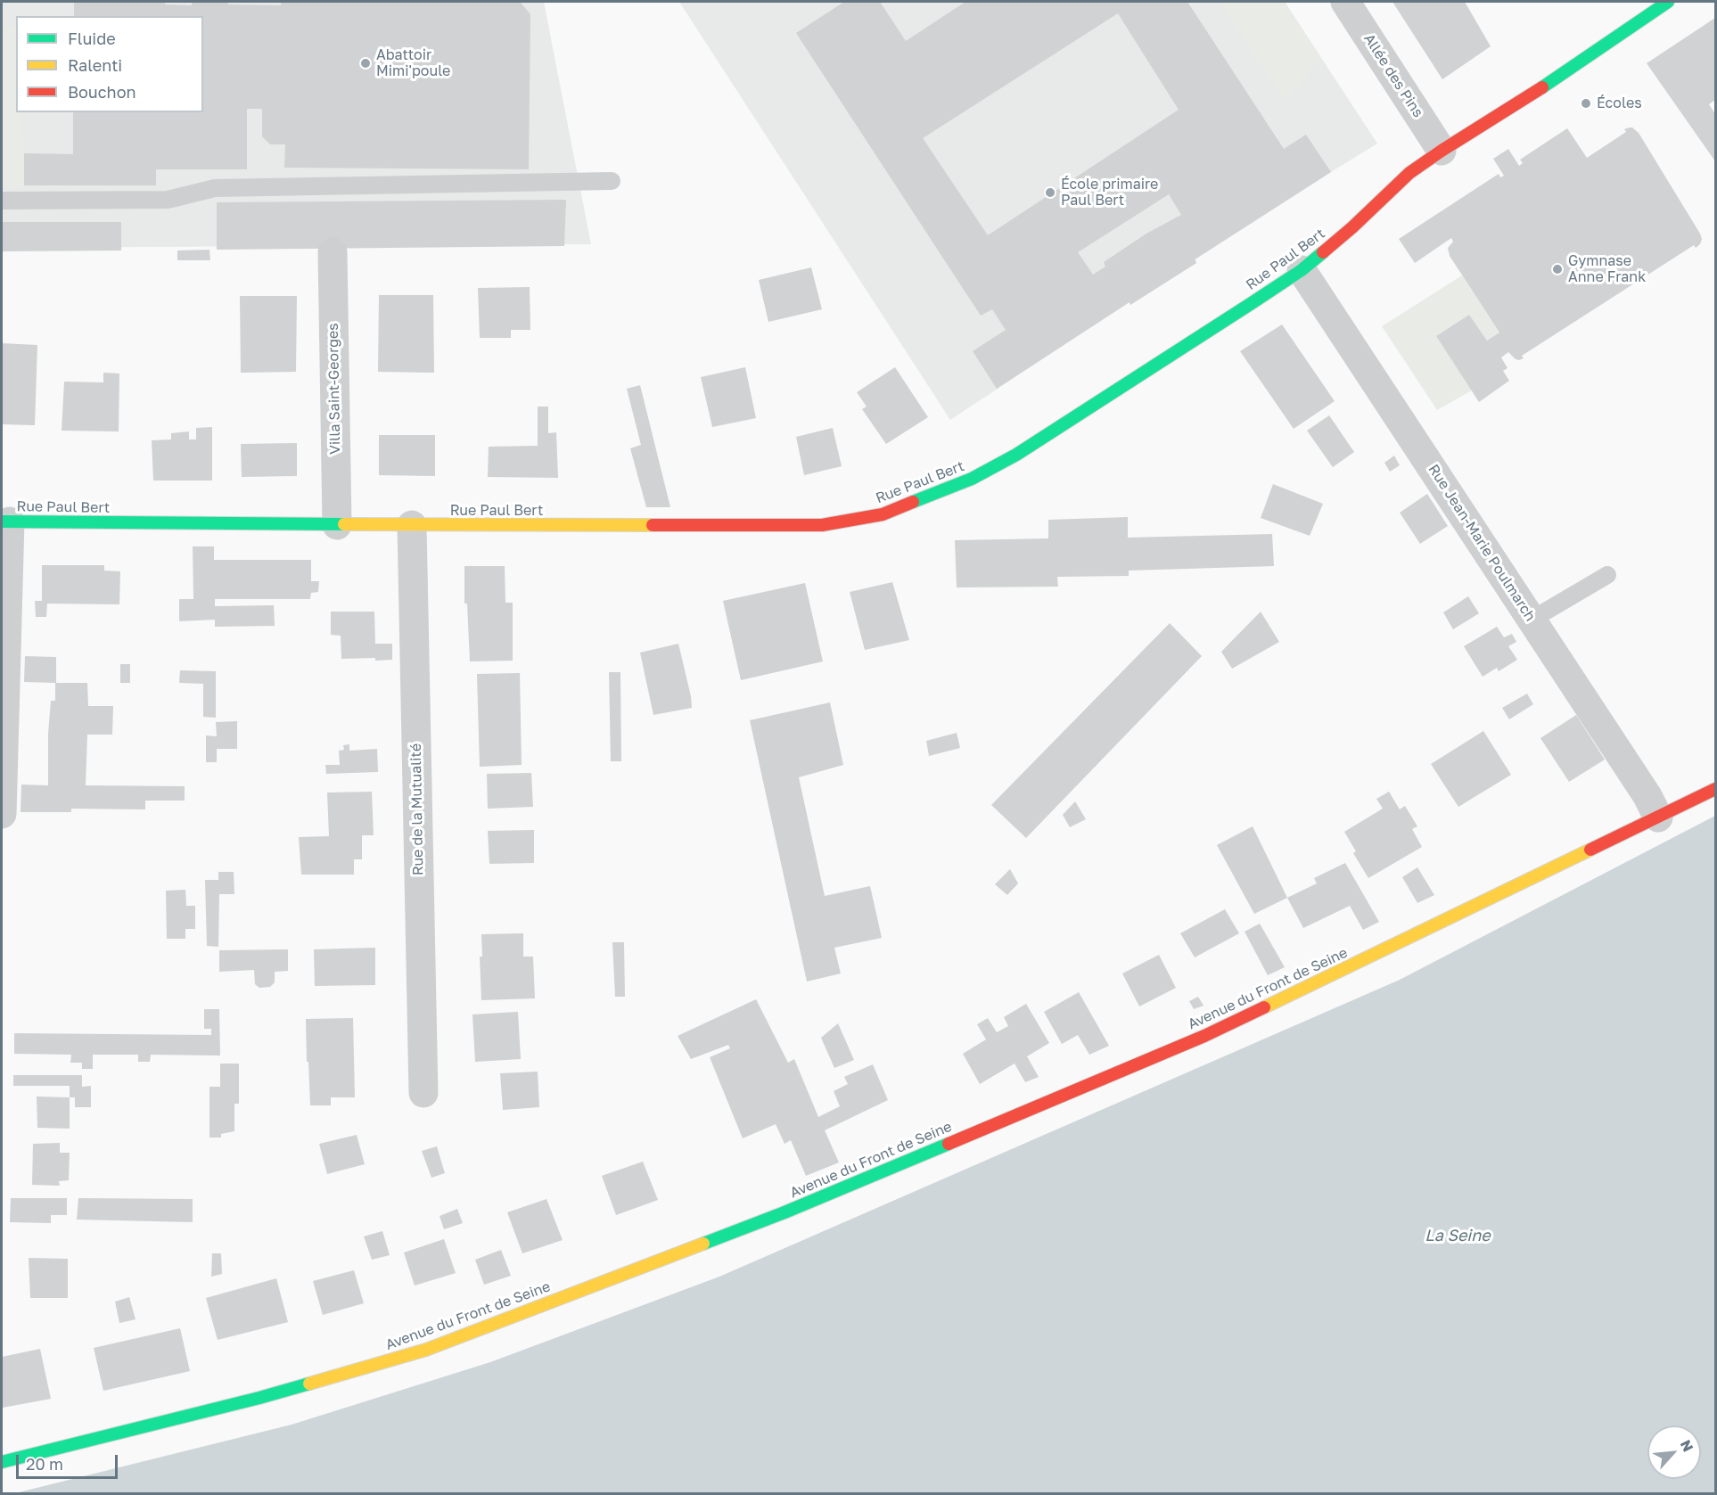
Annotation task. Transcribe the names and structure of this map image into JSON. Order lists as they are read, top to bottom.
{
  "streets": {
    "street": [
      "Allée des Pins",
      "Rue Paul Bert",
      "Villa Saint-Georges",
      "Rue Jean-Marie Poulmarch",
      "Rue de la Mutualité",
      "Avenue du Front de Seine"
    ]
  },
  "crossings": [
    ["Allée des Pins", "Rue Paul Bert"],
    ["Rue Paul Bert", "Villa Saint-Georges"],
    ["Rue Paul Bert", "Rue Jean-Marie Poulmarch"],
    ["Rue Paul Bert", "Rue de la Mutualité"],
    ["Rue Jean-Marie Poulmarch", "Avenue du Front de Seine"]
  ],
  "water": ["La Seine"],
  "places": [
    "Abattoir Mimi'poule",
    "Écoles",
    "École primaire Paul Bert",
    "Gymnase Anne Frank"
  ],
  "legend": ["Fluide", "Ralenti", "Bouchon"],
  "scale_bar": "20 m",
  "north": "top right"
}
